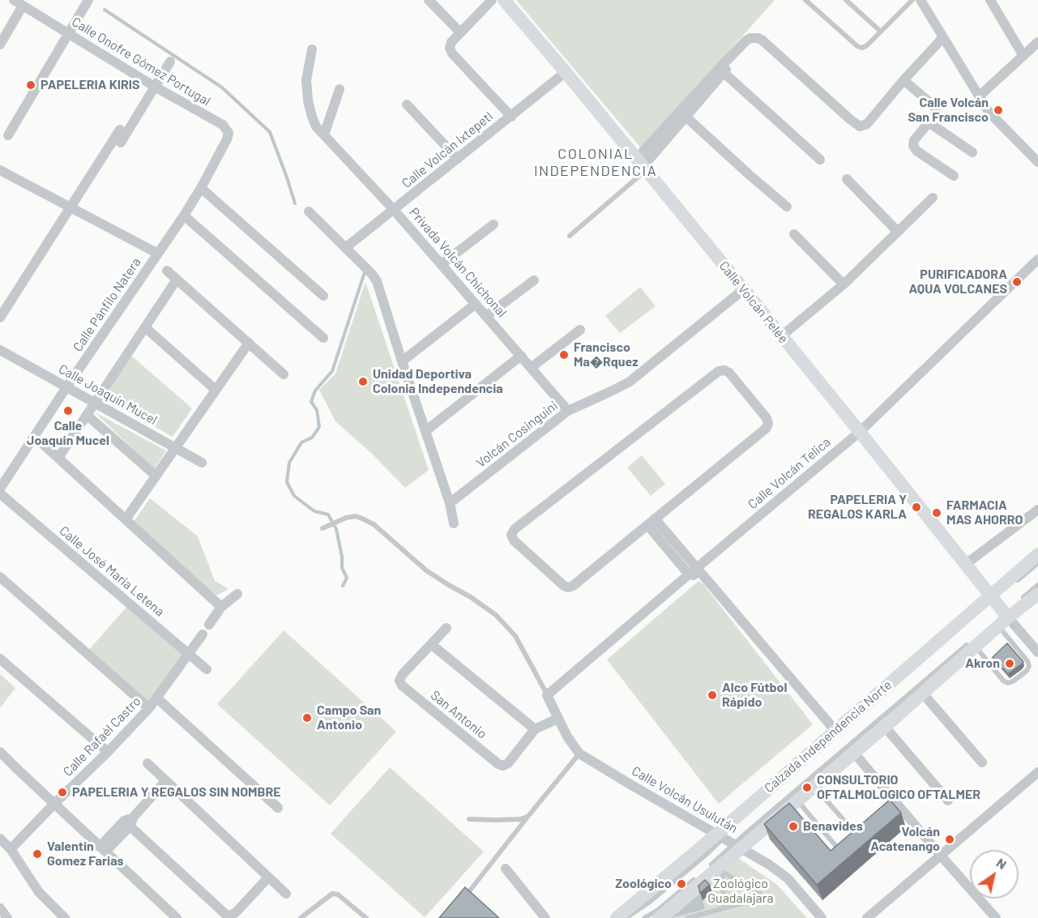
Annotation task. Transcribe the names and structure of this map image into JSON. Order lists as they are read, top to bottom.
{
  "streets": {
    "street": [
      "Calle Onofre Gómez Portugal",
      "Calle Volcán Ixtepetl",
      "Privada Volcán Chichonal",
      "Calle Volcán Pelée",
      "Calle Pánfilo Natera",
      "Calle Joaquín Mucel",
      "Volcán Cosinguini",
      "Calle Volcán Telica",
      "Calle José María Letena",
      "San Antonio",
      "Calle Rafaél Castro",
      "Calzada Independencia Norte",
      "Calle Volcán Usulután"
    ]
  },
  "crossings": [
    ["Calle Onofre Gómez Portugal", "Calle Pánfilo Natera"],
    ["Calle Volcán Ixtepetl", "Privada Volcán Chichonal"],
    ["Calle Volcán Ixtepetl", "Calle Volcán Pelée"],
    ["Privada Volcán Chichonal", "Volcán Cosinguini"],
    ["Calle Volcán Pelée", "Volcán Cosinguini"],
    ["Calle Volcán Pelée", "Calle Volcán Telica"],
    ["Calle Volcán Pelée", "Calzada Independencia Norte"],
    ["Calle Pánfilo Natera", "Calle Joaquín Mucel"],
    ["Calle Volcán Telica", "Calle Volcán Usulután"],
    ["Calle José María Letena", "Calle Rafaél Castro"],
    ["San Antonio", "Calle Volcán Usulután"],
    ["Calzada Independencia Norte", "Calle Volcán Usulután"]
  ],
  "districts": ["COLONIAL INDEPENDENCIA"],
  "parks": ["Zoológico Guadalajara"],
  "places": [
    "PAPELERIA KIRIS",
    "Calle Volcán San Francisco",
    "PURIFICADORA AQUA VOLCANES",
    "Francisco Ma�Rquez",
    "Unidad Deportiva Colonia Independencia",
    "Calle Joaquin Mucel",
    "PAPELERIA Y REGALOS KARLA",
    "FARMACIA MAS AHORRO",
    "Akron",
    "Alco Fútbol Rápido",
    "Campo San Antonio",
    "CONSULTORIO OFTALMOLOGICO OFTALMER",
    "PAPELERIA Y REGALOS SIN NOMBRE",
    "Benavides",
    "Volcán Acatenango",
    "Valentin Gomez Farias",
    "Zoológico"
  ],
  "north": "top right"
}
